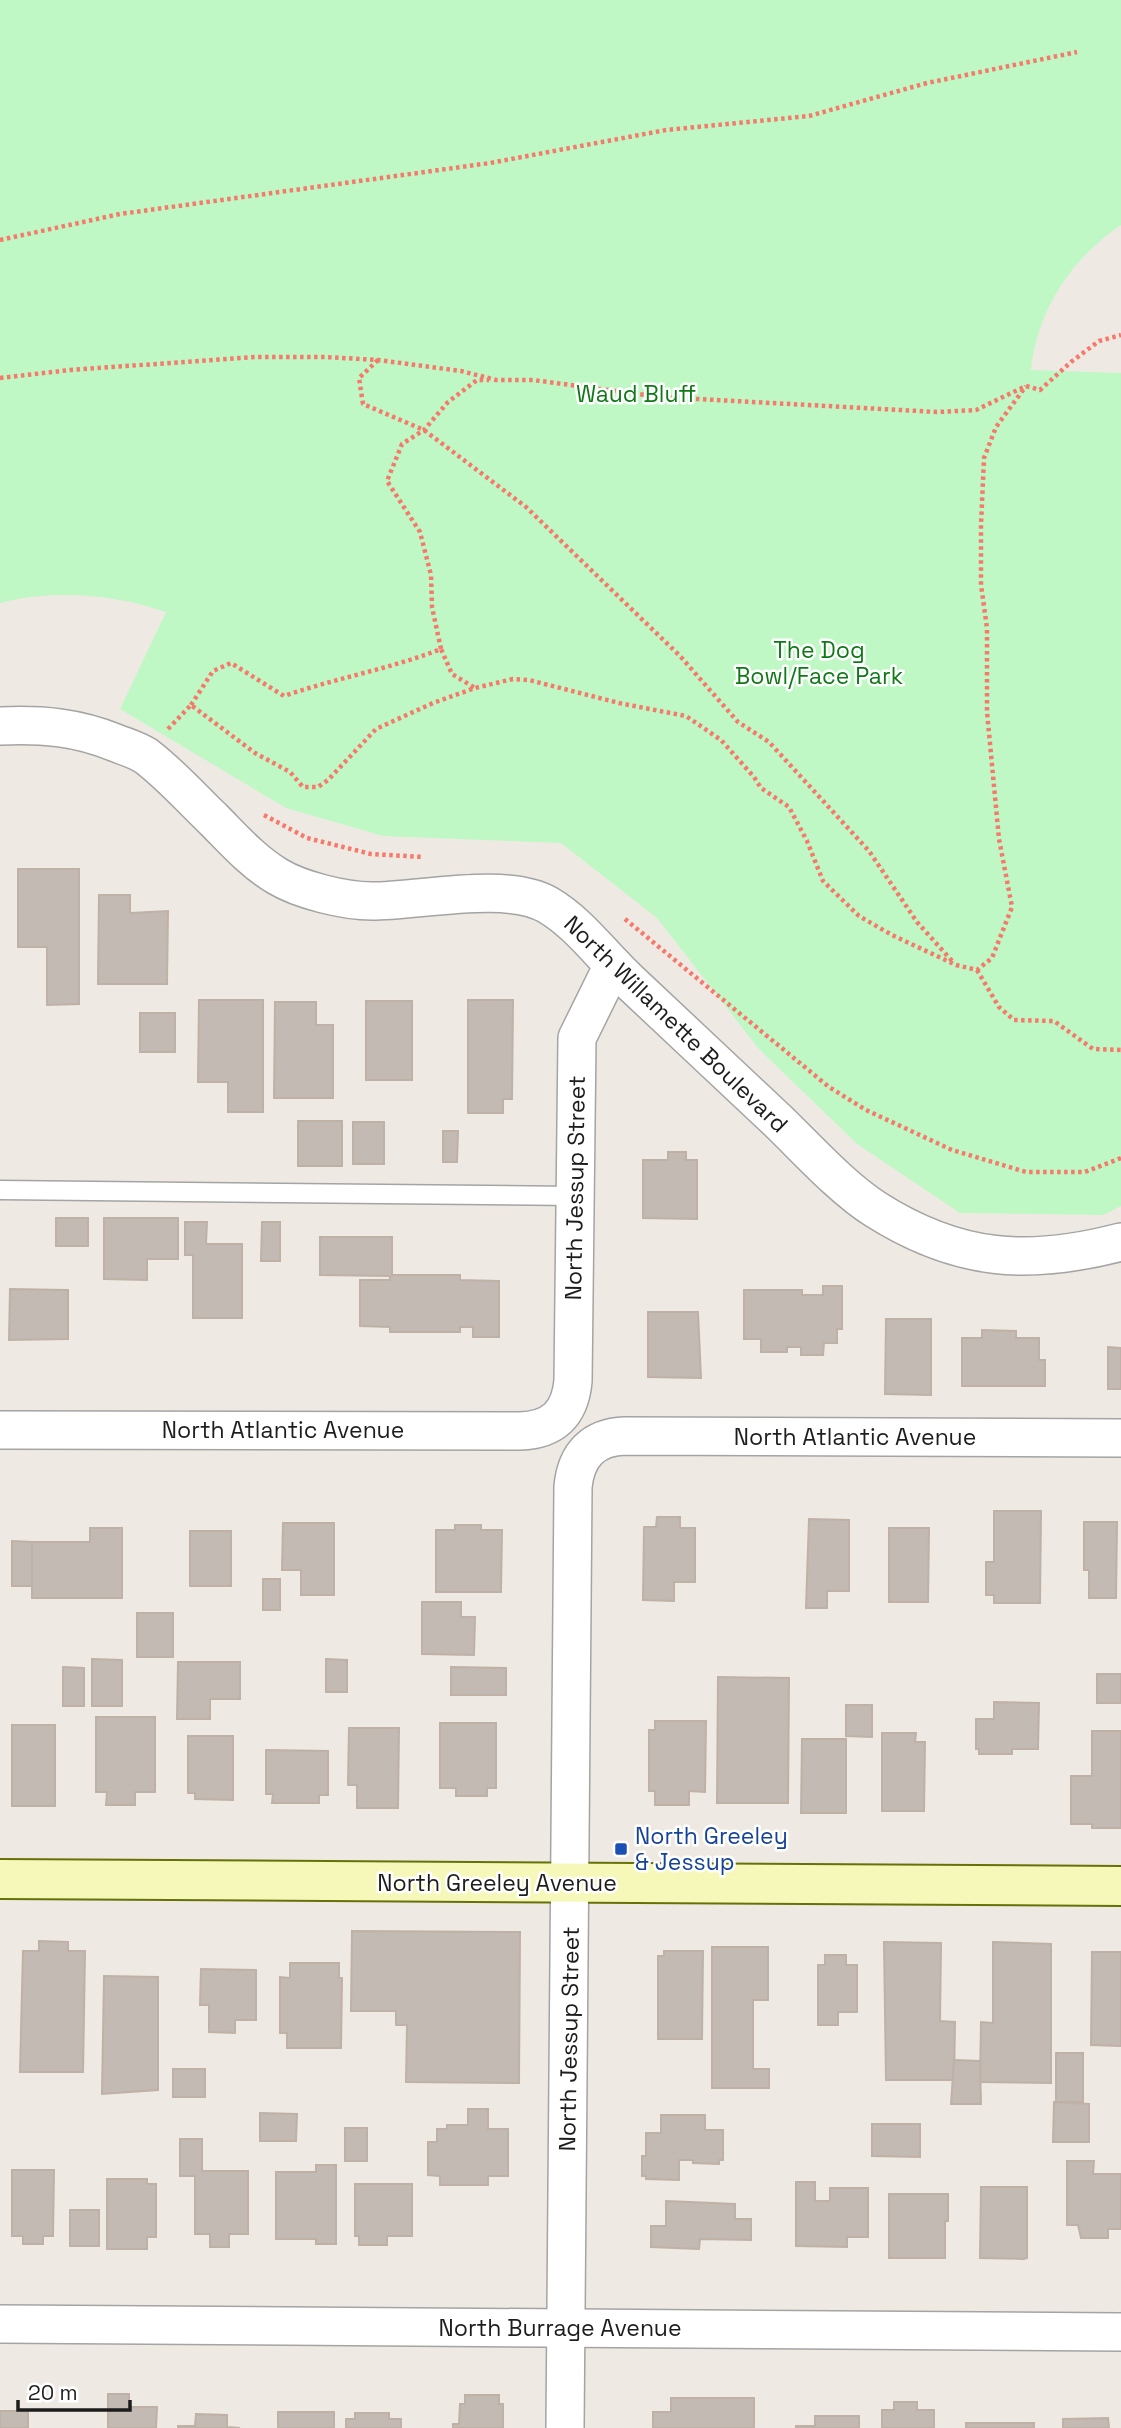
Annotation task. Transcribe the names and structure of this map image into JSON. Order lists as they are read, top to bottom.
{
  "streets": {
    "main road": ["North Greeley Avenue"],
    "street": [
      "North Willamette Boulevard",
      "North Jessup Street",
      "North Atlantic Avenue",
      "North Burrage Avenue"
    ]
  },
  "crossings": [
    ["North Willamette Boulevard", "North Jessup Street"],
    ["North Jessup Street", "North Atlantic Avenue"],
    ["North Jessup Street", "North Greeley Avenue"],
    ["North Jessup Street", "North Burrage Avenue"]
  ],
  "parks": ["Waud Bluff", "The Dog Bowl/Face Park"],
  "places": {
    "transit": ["North Greeley & Jessup"]
  },
  "scale_bar": "20 m"
}
